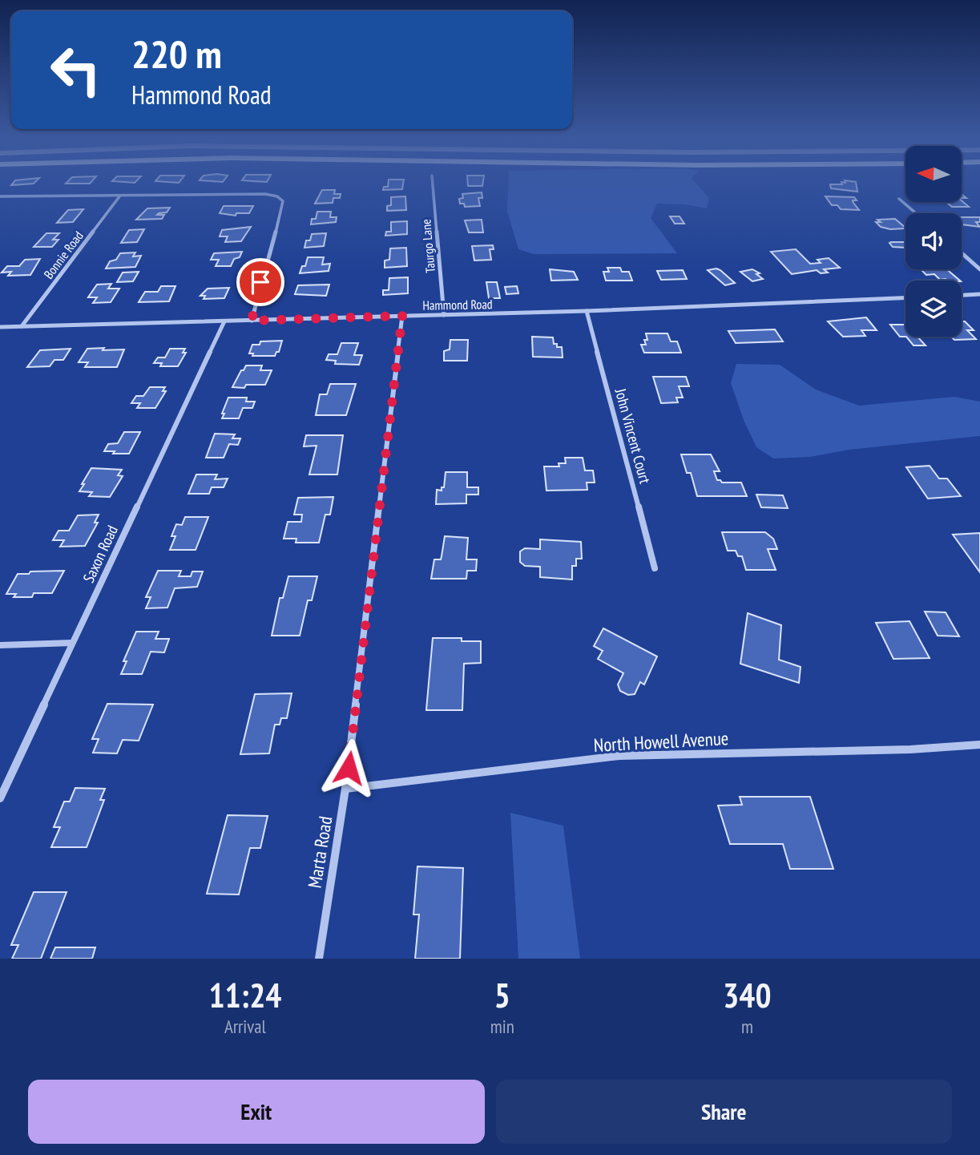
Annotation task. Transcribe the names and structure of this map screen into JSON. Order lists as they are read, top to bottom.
{
  "streets": {
    "street": [
      "Taurgo Lane",
      "Bonnie Road",
      "Hammond Road",
      "John Vincent Court",
      "Saxon Road",
      "North Howell Avenue",
      "Marta Road"
    ]
  },
  "crossings": [
    ["Taurgo Lane", "Hammond Road"],
    ["Bonnie Road", "Hammond Road"],
    ["Hammond Road", "John Vincent Court"],
    ["Hammond Road", "Saxon Road"],
    ["Hammond Road", "Marta Road"],
    ["North Howell Avenue", "Marta Road"]
  ],
  "north": "left",
  "page": {
    "turn": ["220 m", "Hammond Road"],
    "eta": [
      "11:24",
      "Arrival",
      "5",
      "min",
      "340",
      "m"
    ],
    "buttons": ["Exit", "Share"]
  }
}
